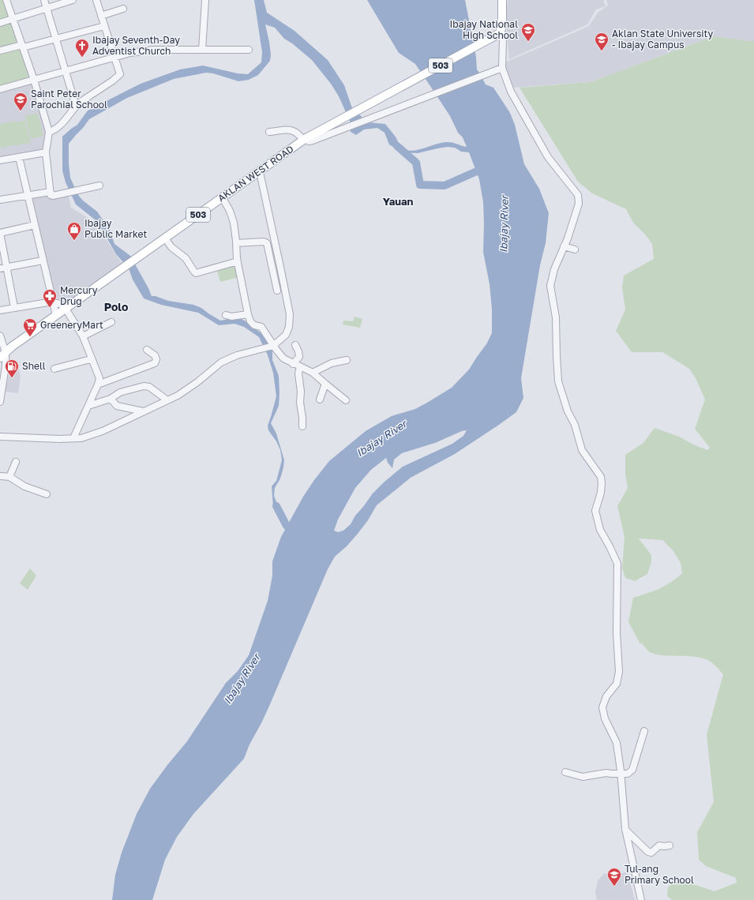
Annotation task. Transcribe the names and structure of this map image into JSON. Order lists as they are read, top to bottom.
{
  "streets": {
    "main road": ["503", "AKLAN WEST ROAD"]
  },
  "districts": ["Yauan", "Polo"],
  "water": ["Ibajay River"],
  "places": {
    "school or university": [
      "Ibajay National High School",
      "Aklan State University - Ibajay Campus",
      "Saint Peter Parochial School",
      "Tul-ang Primary School"
    ],
    "church": ["Ibajay Seventh-Day Adventist Church"],
    "shop": ["Ibajay Public Market"],
    "pharmacy": ["Mercury Drug"],
    "supermarket": ["GreeneryMart"],
    "fuel station": ["Shell"]
  }
}
